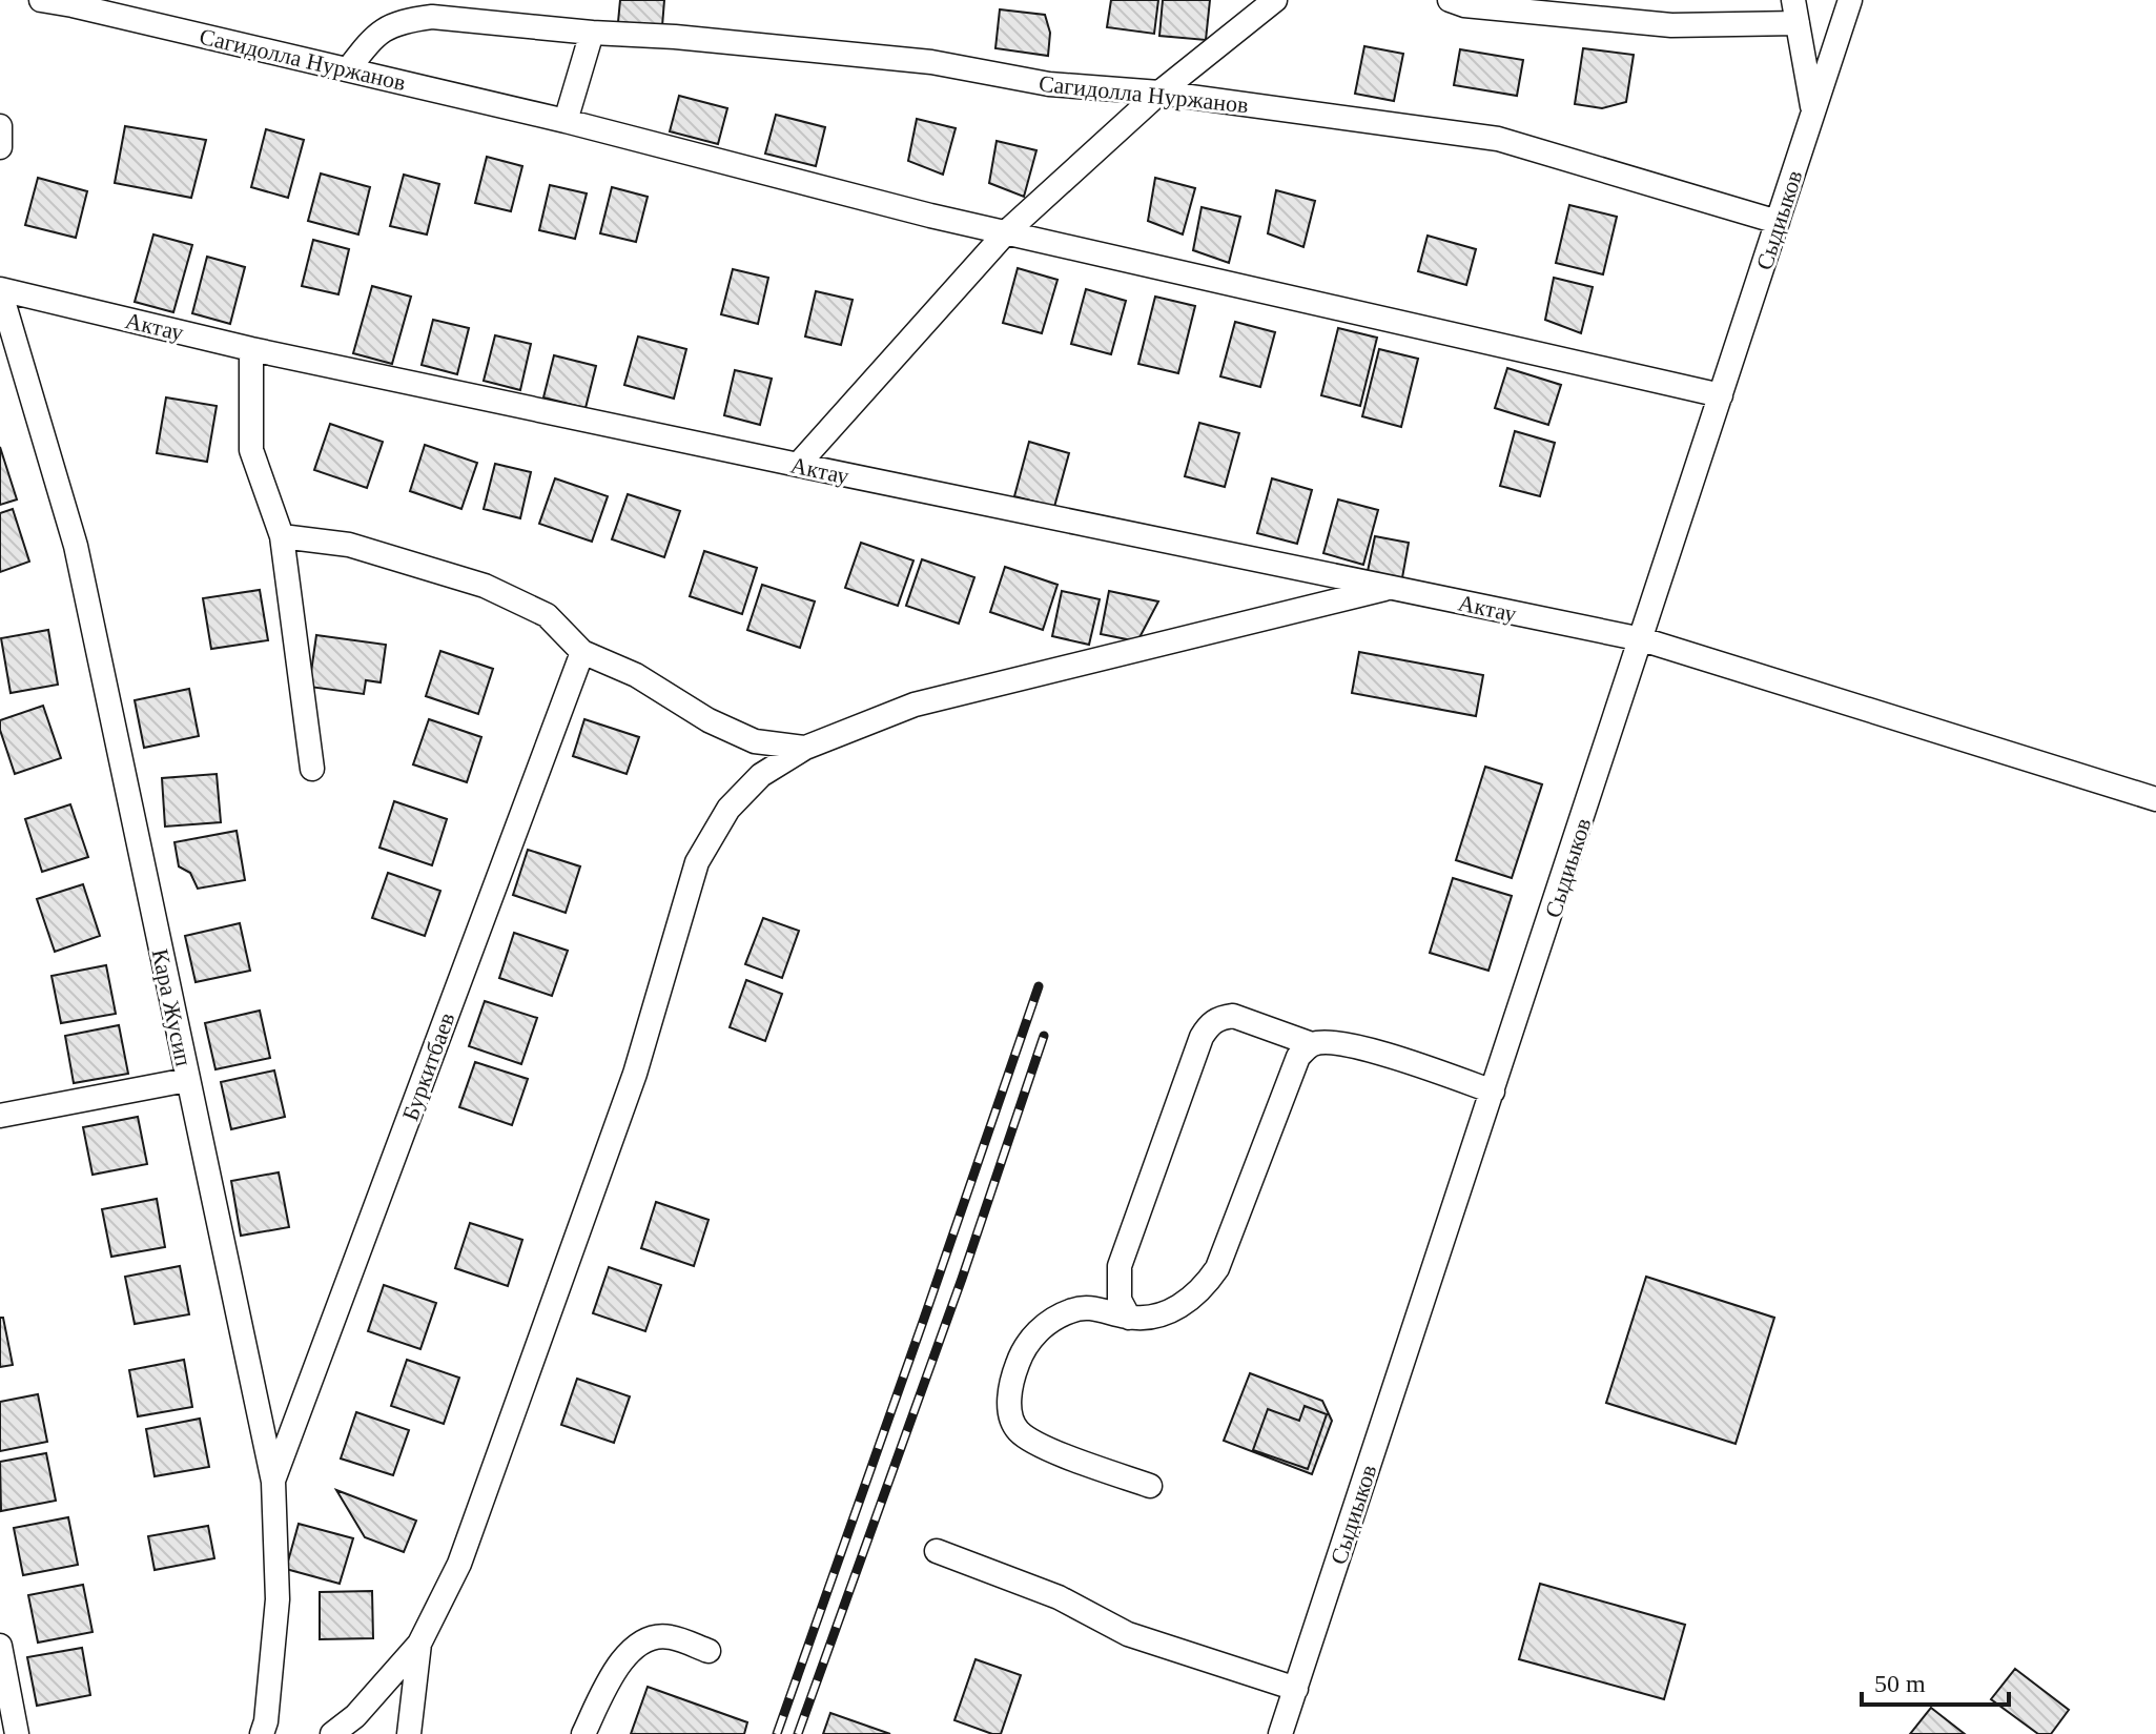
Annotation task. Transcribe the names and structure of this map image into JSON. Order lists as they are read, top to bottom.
{
  "streets": {
    "street": [
      "Сагидолла Нуржанов",
      "Сыдиыков",
      "Актау",
      "Кара Жусип",
      "Буркитбаев"
    ]
  },
  "crossings": [
    ["Сагидолла Нуржанов", "Сыдиыков"],
    ["Сыдиыков", "Актау"],
    ["Актау", "Кара Жусип"],
    ["Кара Жусип", "Буркитбаев"]
  ],
  "scale_bar": "50 m"
}
